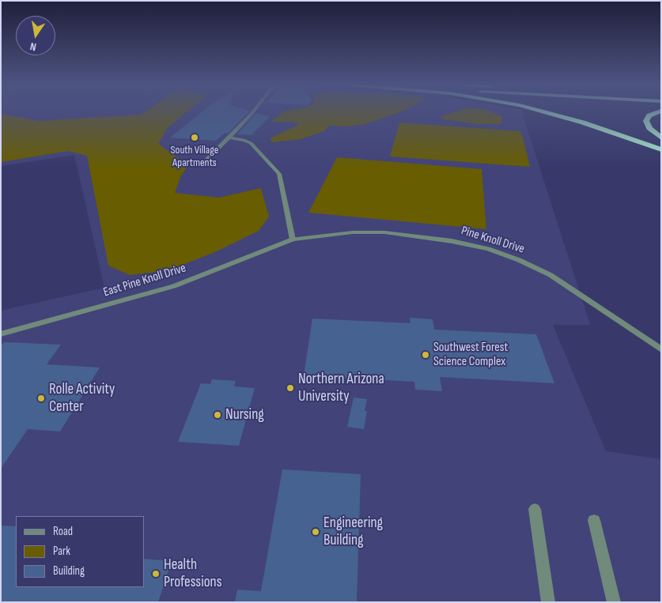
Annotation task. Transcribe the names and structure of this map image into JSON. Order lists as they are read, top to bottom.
{
  "streets": {
    "street": ["Pine Knoll Drive", "East Pine Knoll Drive"]
  },
  "crossings": [
    ["Pine Knoll Drive", "East Pine Knoll Drive"]
  ],
  "places": [
    "South Village Apartments",
    "Southwest Forest Science Complex",
    "Northern Arizona University",
    "Rolle Activity Center",
    "Nursing",
    "Engineering Building",
    "Health Professions"
  ],
  "legend": ["Road", "Park", "Building"],
  "north": "bottom"
}
